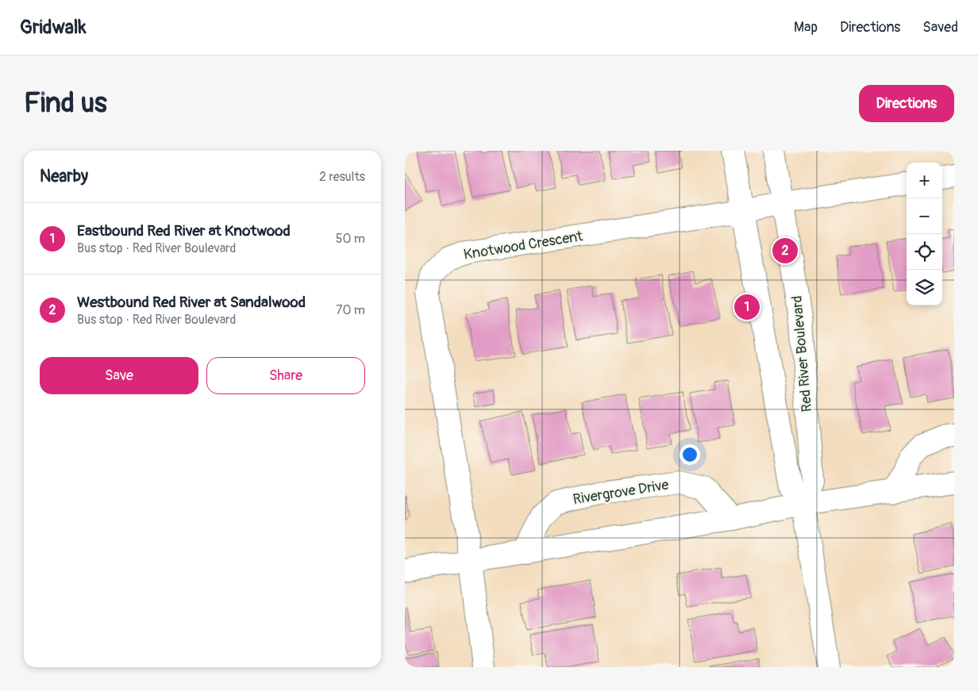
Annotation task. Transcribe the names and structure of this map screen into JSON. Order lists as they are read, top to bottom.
{
  "streets": {
    "street": ["Knotwood Crescent", "Red River Boulevard", "Rivergrove Drive"]
  },
  "crossings": [
    ["Knotwood Crescent", "Red River Boulevard"]
  ],
  "page": {
    "header": "Gridwalk",
    "nav": ["Map", "Directions", "Saved"],
    "buttons": [
      "Directions",
      ["Save", "Share"]
    ],
    "title": "Find us",
    "heading": ["Nearby", "2 results"],
    "map_buttons": ["+", "−"],
    "list": [
      {
        "mark": "1",
        "name": "Eastbound Red River at Knotwood",
        "note": "Bus stop · Red River Boulevard",
        "value": "50 m"
      },
      {
        "mark": "2",
        "name": "Westbound Red River at Sandalwood",
        "note": "Bus stop · Red River Boulevard",
        "value": "70 m"
      }
    ],
    "pins": ["2", "1"]
  }
}
